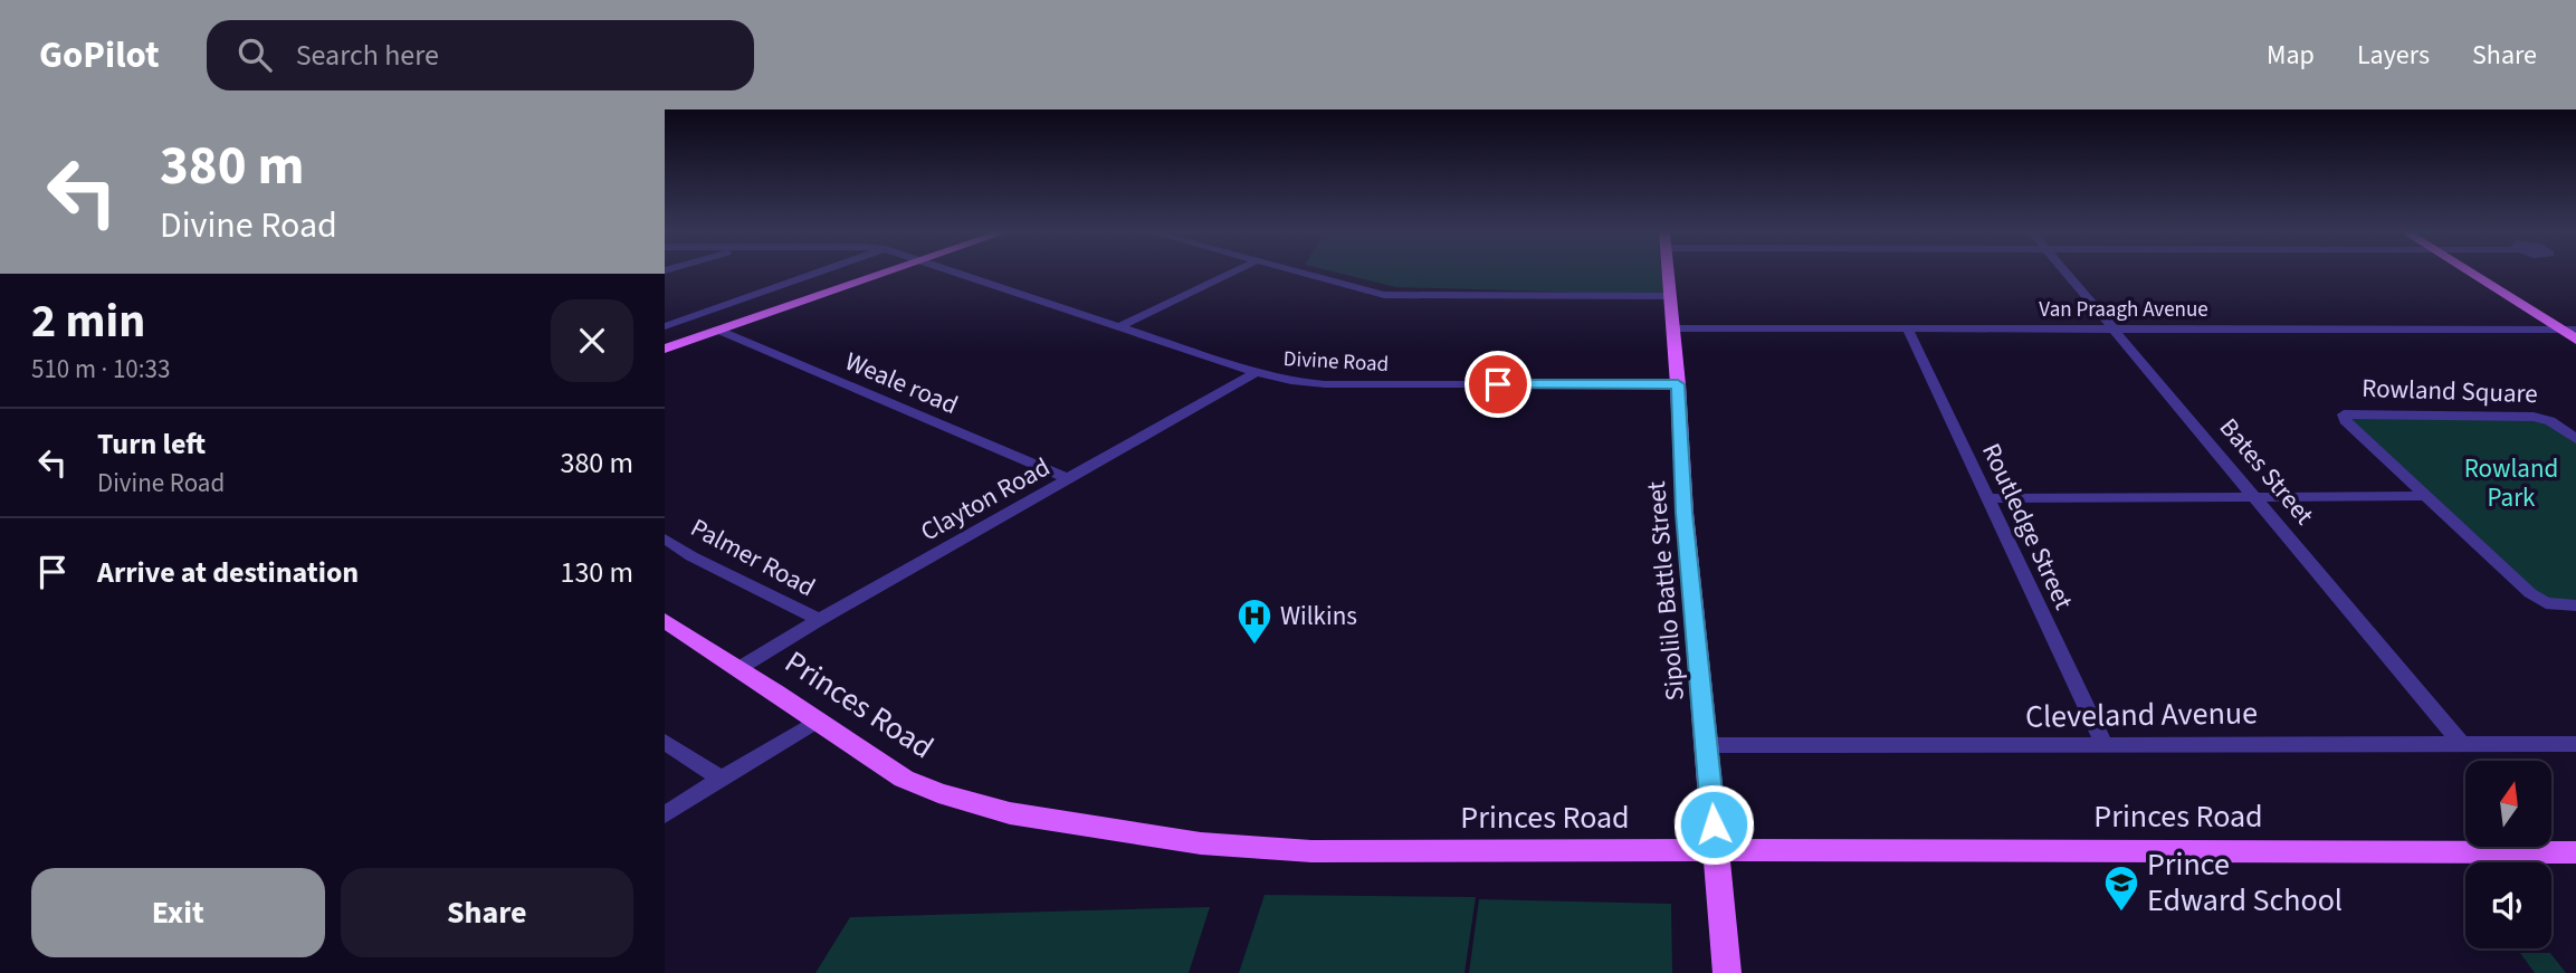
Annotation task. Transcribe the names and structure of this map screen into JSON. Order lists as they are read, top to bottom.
{
  "streets": {
    "main road": ["Sipolilo Battle Street", "Princes Road"],
    "street": [
      "Van Praagh Avenue",
      "Divine Road",
      "Weale road",
      "Rowland Square",
      "Bates Street",
      "Clayton Road",
      "Routledge Street",
      "Palmer Road",
      "Cleveland Avenue"
    ]
  },
  "crossings": [
    ["Van Praagh Avenue", "Bates Street"],
    ["Van Praagh Avenue", "Routledge Street"],
    ["Van Praagh Avenue", "Sipolilo Battle Street"],
    ["Divine Road", "Clayton Road"],
    ["Divine Road", "Sipolilo Battle Street"],
    ["Weale road", "Clayton Road"],
    ["Bates Street", "Cleveland Avenue"],
    ["Clayton Road", "Palmer Road"],
    ["Clayton Road", "Princes Road"],
    ["Routledge Street", "Cleveland Avenue"],
    ["Sipolilo Battle Street", "Princes Road"],
    ["Sipolilo Battle Street", "Cleveland Avenue"]
  ],
  "parks": ["Rowland Park"],
  "places": {
    "hospital": ["Wilkins"],
    "school or university": ["Prince Edward School"]
  },
  "north": "top",
  "page": {
    "header": "GoPilot",
    "search": "Search here",
    "nav": ["Map", "Layers", "Share"],
    "turn": ["380 m", "Divine Road"],
    "heading": ["2 min", "510 m · 10:33"],
    "list": [
      {
        "name": "Turn left",
        "note": "Divine Road",
        "value": "380 m"
      },
      {
        "name": "Arrive at destination",
        "value": "130 m"
      }
    ],
    "buttons": ["Exit", "Share"]
  }
}
